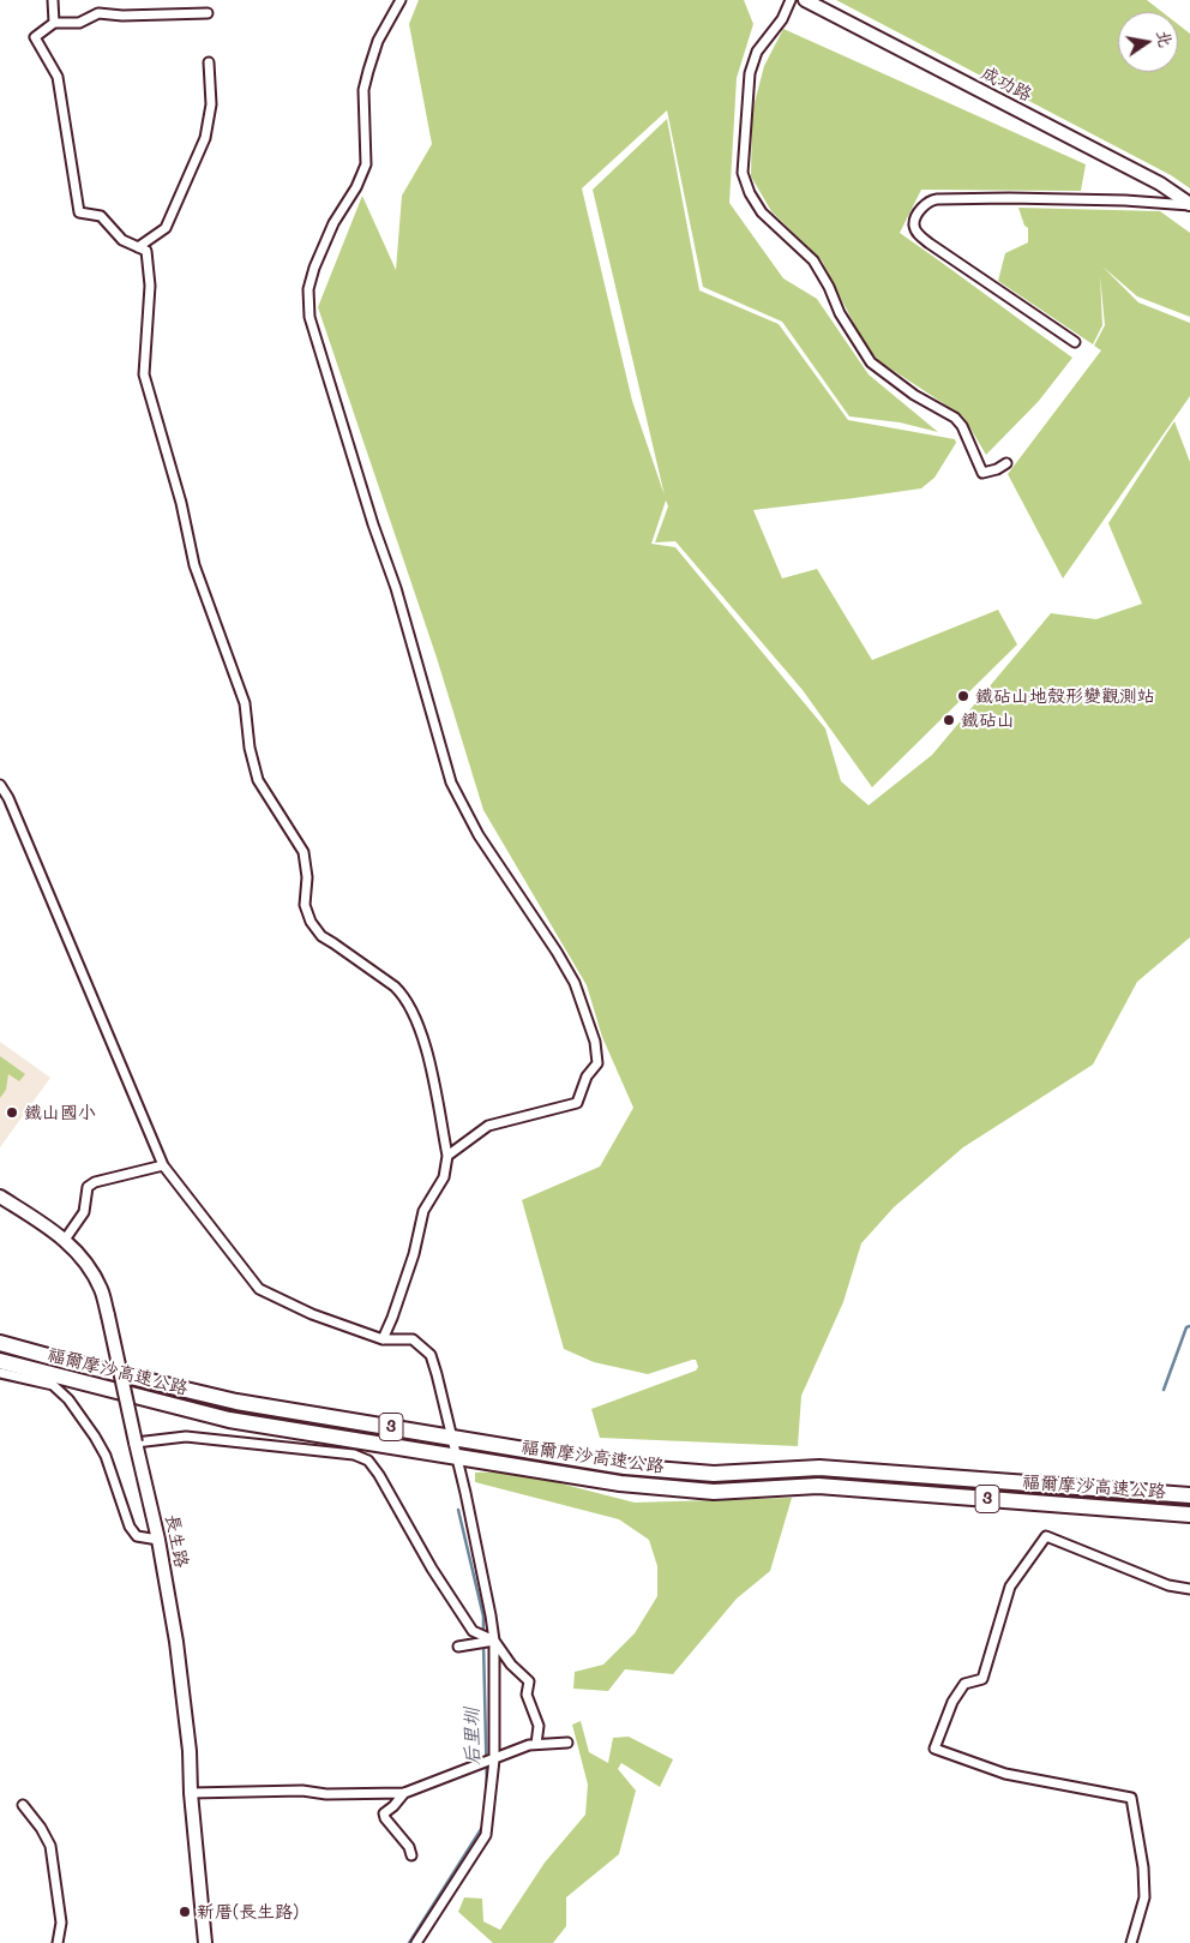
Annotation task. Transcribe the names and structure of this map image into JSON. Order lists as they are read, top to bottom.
{
  "streets": {
    "highway": ["福爾摩沙高速公路", "3"],
    "street": ["成功路", "長生路"]
  },
  "water": ["后里圳"],
  "places": [
    "鐵砧山地殼形變觀測站",
    "鐵砧山",
    "鐵山國小",
    "新厝(長生路)"
  ],
  "north": "right"
}
